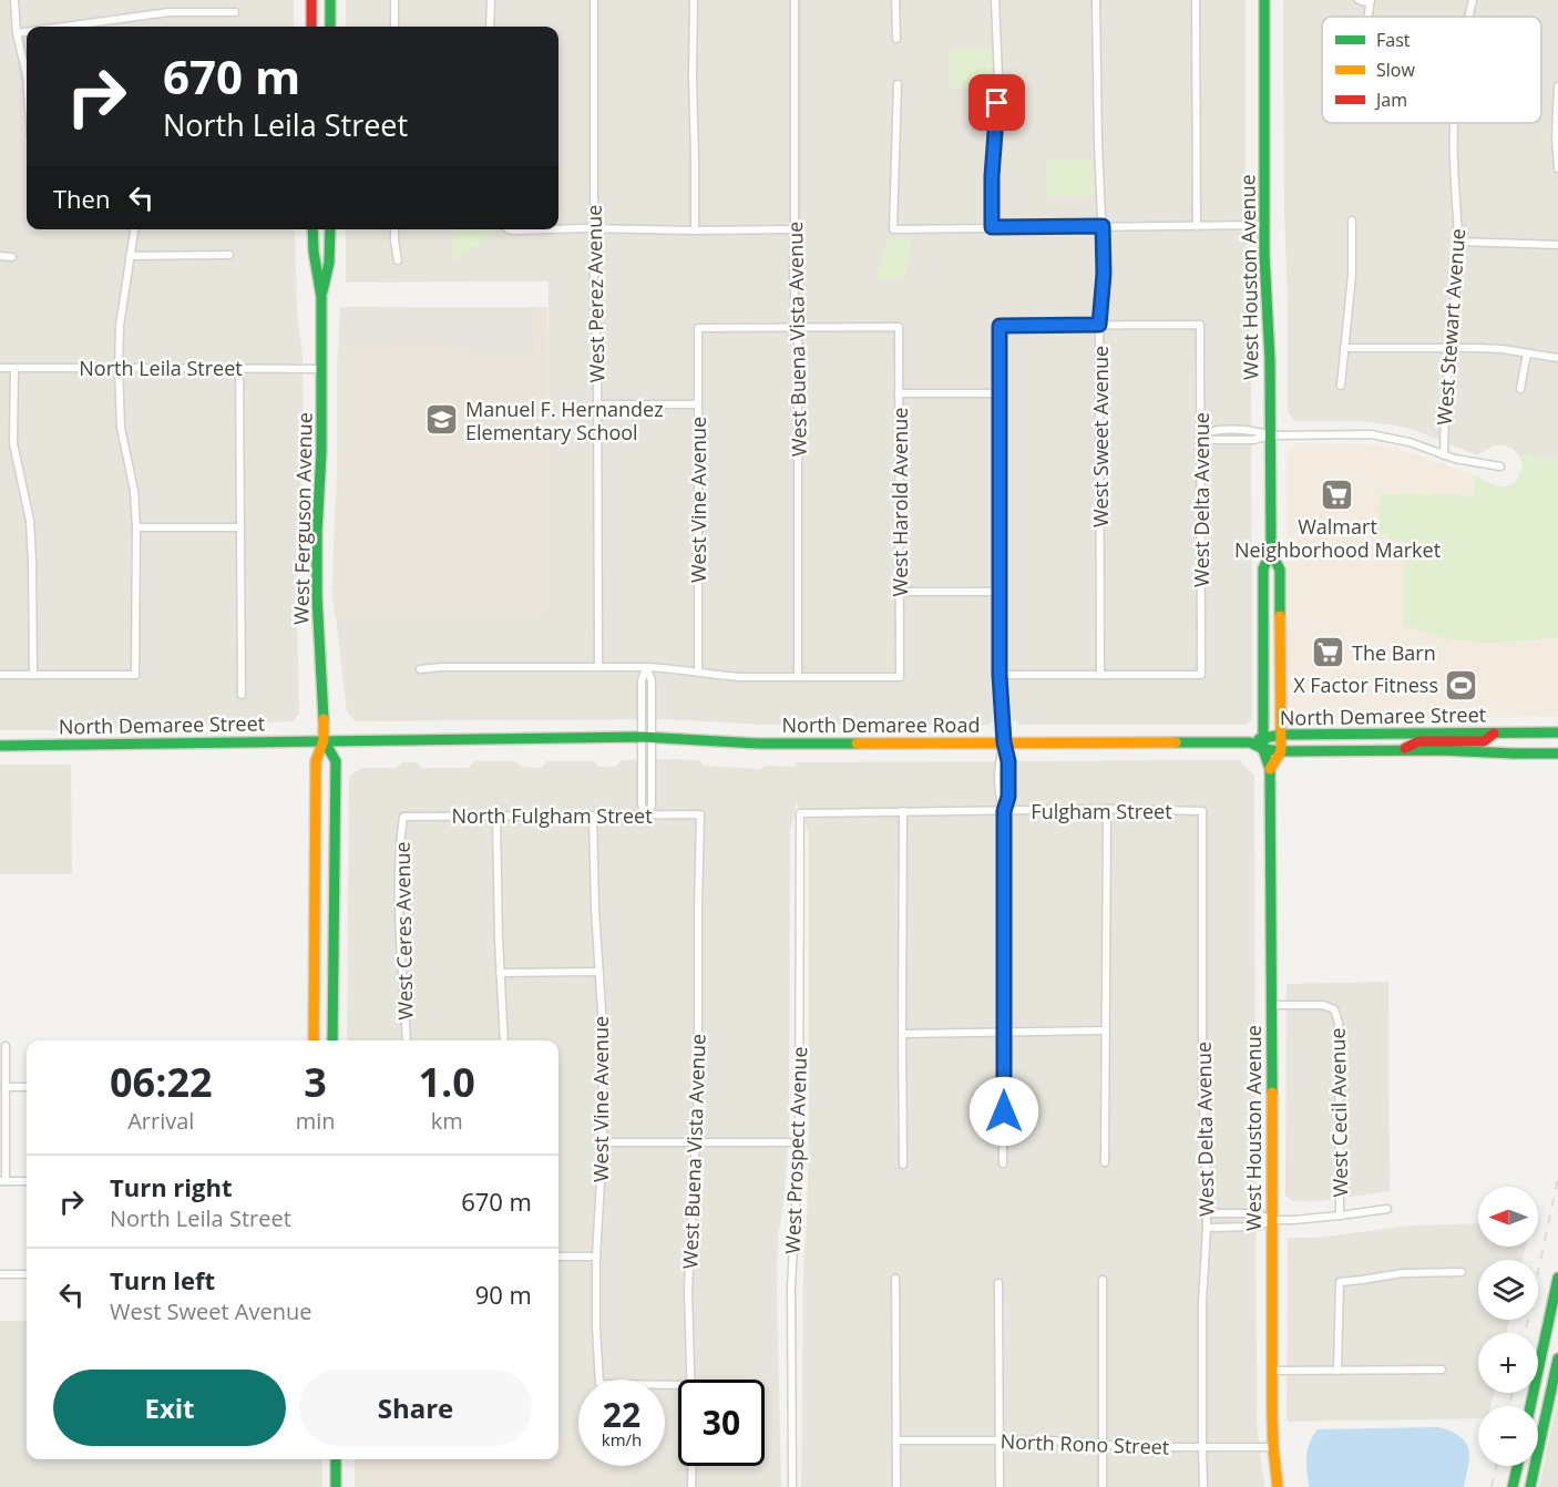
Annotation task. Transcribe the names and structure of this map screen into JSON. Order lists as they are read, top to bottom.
{
  "streets": {
    "main road": [
      "West Houston Avenue",
      "West Ferguson Avenue",
      "North Demaree Street",
      "North Demaree Road"
    ],
    "street": [
      "West Perez Avenue",
      "West Stewart Avenue",
      "West Buena Vista Avenue",
      "North Leila Street",
      "West Sweet Avenue",
      "West Vine Avenue",
      "West Delta Avenue",
      "West Harold Avenue",
      "Fulgham Street",
      "North Fulgham Street",
      "West Ceres Avenue",
      "West Cecil Avenue",
      "West Prospect Avenue",
      "North Rono Street"
    ]
  },
  "crossings": [
    ["West Houston Avenue", "North Demaree Street"],
    ["West Houston Avenue", "North Demaree Road"],
    ["West Houston Avenue", "West Cecil Avenue"],
    ["West Houston Avenue", "North Rono Street"],
    ["West Buena Vista Avenue", "West Vine Avenue"],
    ["West Buena Vista Avenue", "West Harold Avenue"],
    ["West Buena Vista Avenue", "North Fulgham Street"],
    ["North Leila Street", "West Ferguson Avenue"],
    ["West Sweet Avenue", "West Delta Avenue"],
    ["West Vine Avenue", "West Harold Avenue"],
    ["West Vine Avenue", "North Fulgham Street"],
    ["West Delta Avenue", "Fulgham Street"],
    ["West Delta Avenue", "North Rono Street"],
    ["West Ferguson Avenue", "North Demaree Street"],
    ["West Ferguson Avenue", "North Demaree Road"],
    ["North Demaree Street", "North Demaree Road"],
    ["Fulgham Street", "West Prospect Avenue"],
    ["North Fulgham Street", "West Ceres Avenue"]
  ],
  "places": {
    "school or university": ["Manuel F. Hernandez Elementary School"],
    "supermarket": ["Walmart Neighborhood Market", "The Barn"],
    "sports": ["X Factor Fitness"]
  },
  "legend": ["Fast", "Slow", "Jam"],
  "north": "left",
  "page": {
    "turn": ["670 m", "North Leila Street"],
    "then": "Then",
    "eta": [
      "06:22",
      "Arrival",
      "3",
      "min",
      "1.0",
      "km"
    ],
    "list": [
      {
        "name": "Turn right",
        "note": "North Leila Street",
        "value": "670 m"
      },
      {
        "name": "Turn left",
        "note": "West Sweet Avenue",
        "value": "90 m"
      }
    ],
    "map_buttons": ["+", "−"],
    "buttons": ["Exit", "Share"],
    "speed": "22 km/h",
    "limit": "30"
  }
}
